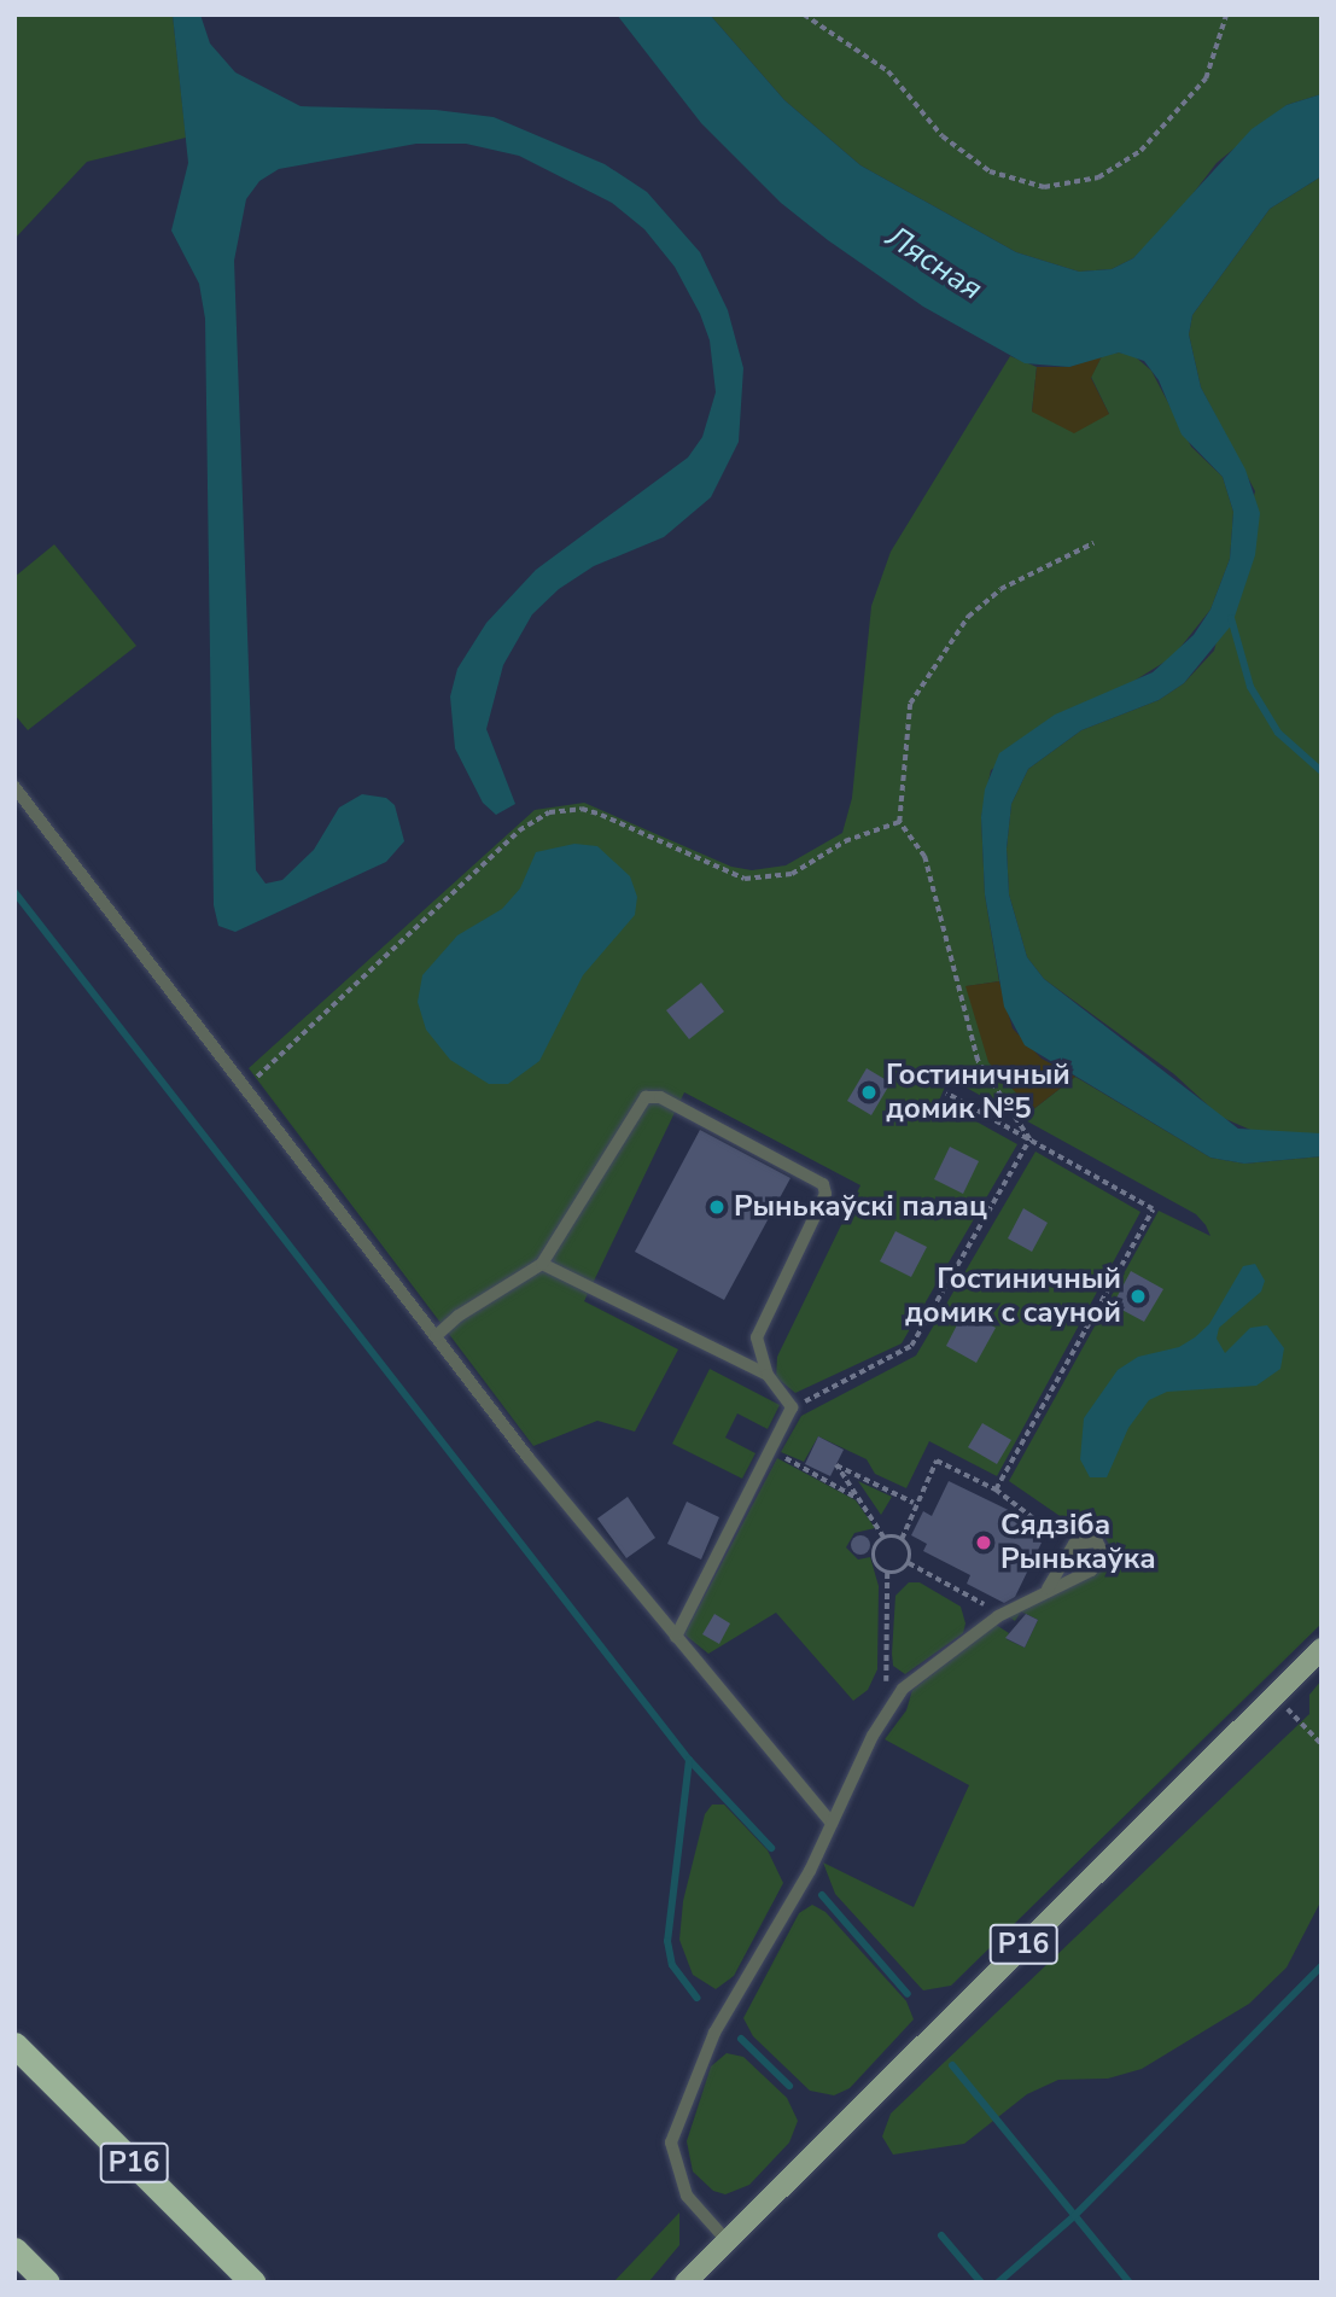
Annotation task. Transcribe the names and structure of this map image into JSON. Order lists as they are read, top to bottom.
{
  "streets": {
    "highway": ["Р16"]
  },
  "water": ["Лясная"],
  "places": [
    "Гостиничный домик №5",
    "Рынькаўскi палац",
    "Гостиничный домик с сауной",
    "Сядзіба Рынькаўка"
  ]
}
